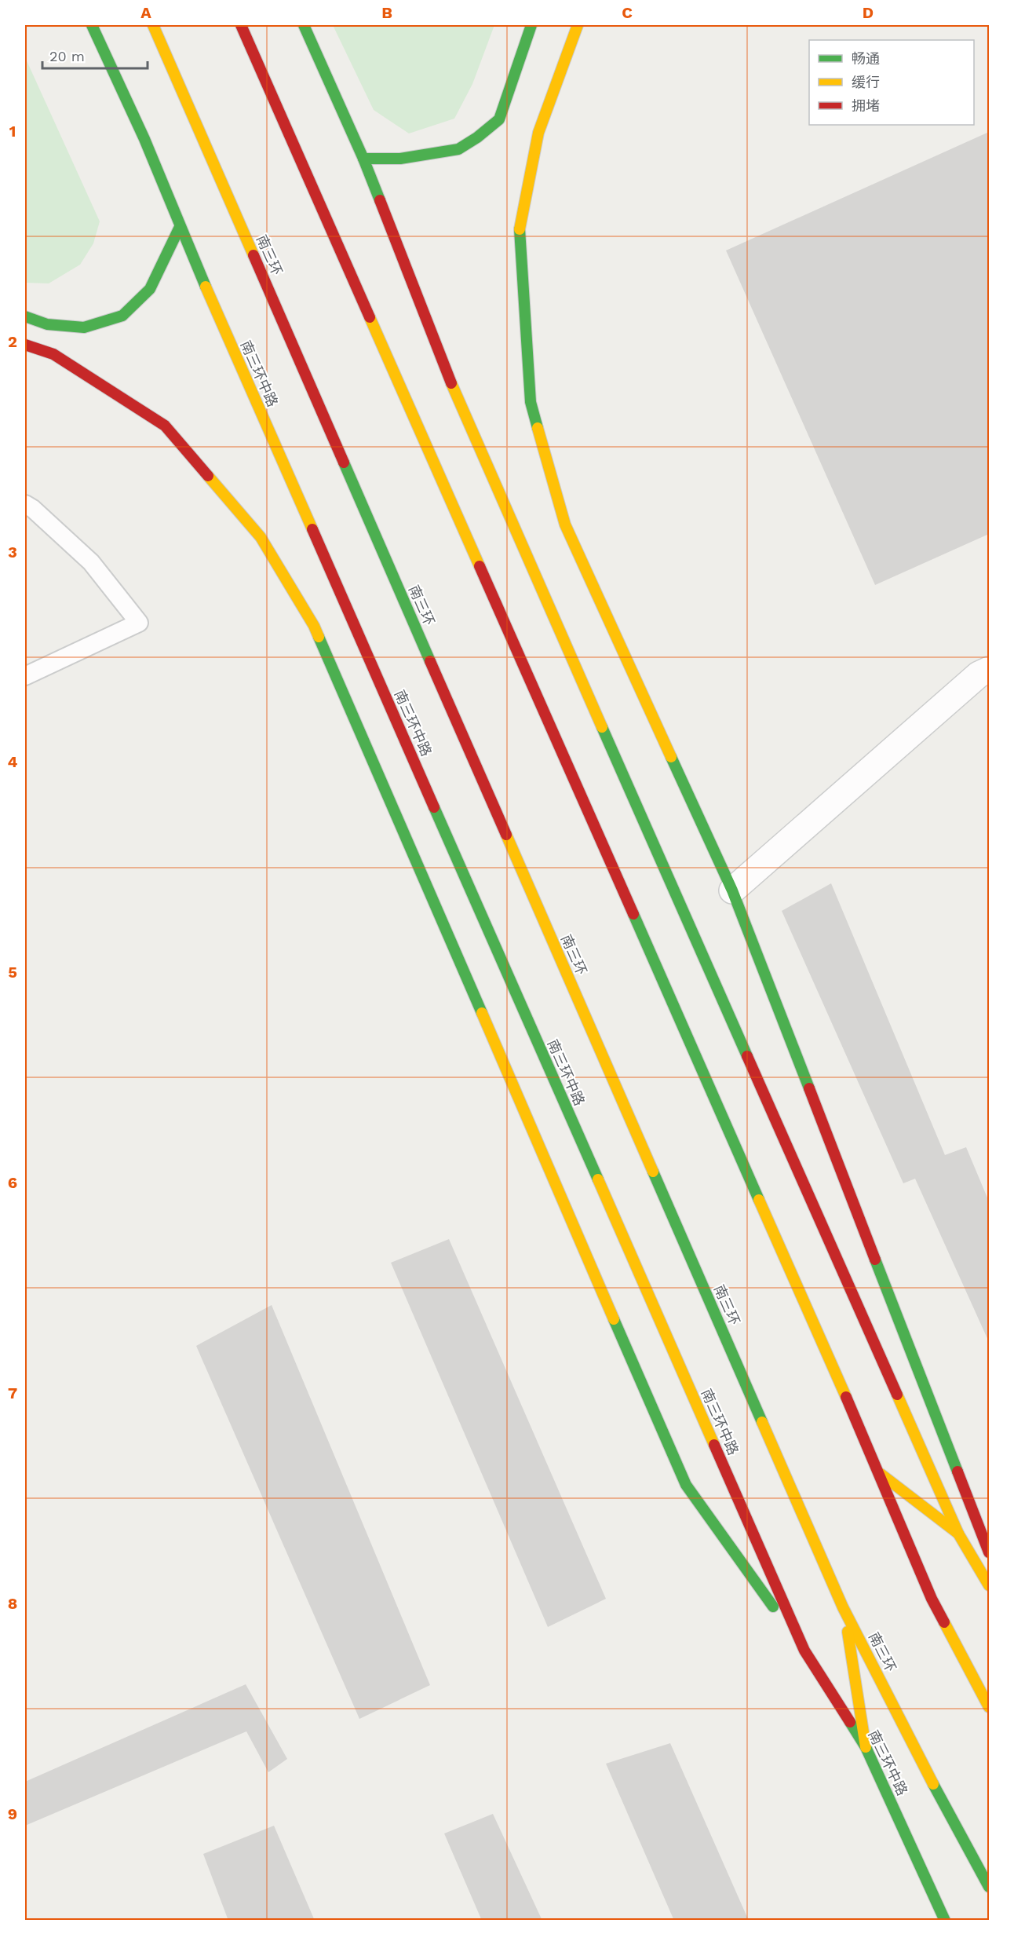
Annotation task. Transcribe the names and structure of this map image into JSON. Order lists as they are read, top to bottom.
{
  "streets": {
    "main road": ["南三环", "南三环中路"]
  },
  "legend": ["畅通", "缓行", "拥堵"],
  "scale_bar": "20 m",
  "grid": {
    "columns": [
      "A",
      "B",
      "C",
      "D"
    ],
    "rows": [
      "1",
      "2",
      "3",
      "4",
      "5",
      "6",
      "7",
      "8",
      "9"
    ]
  }
}
